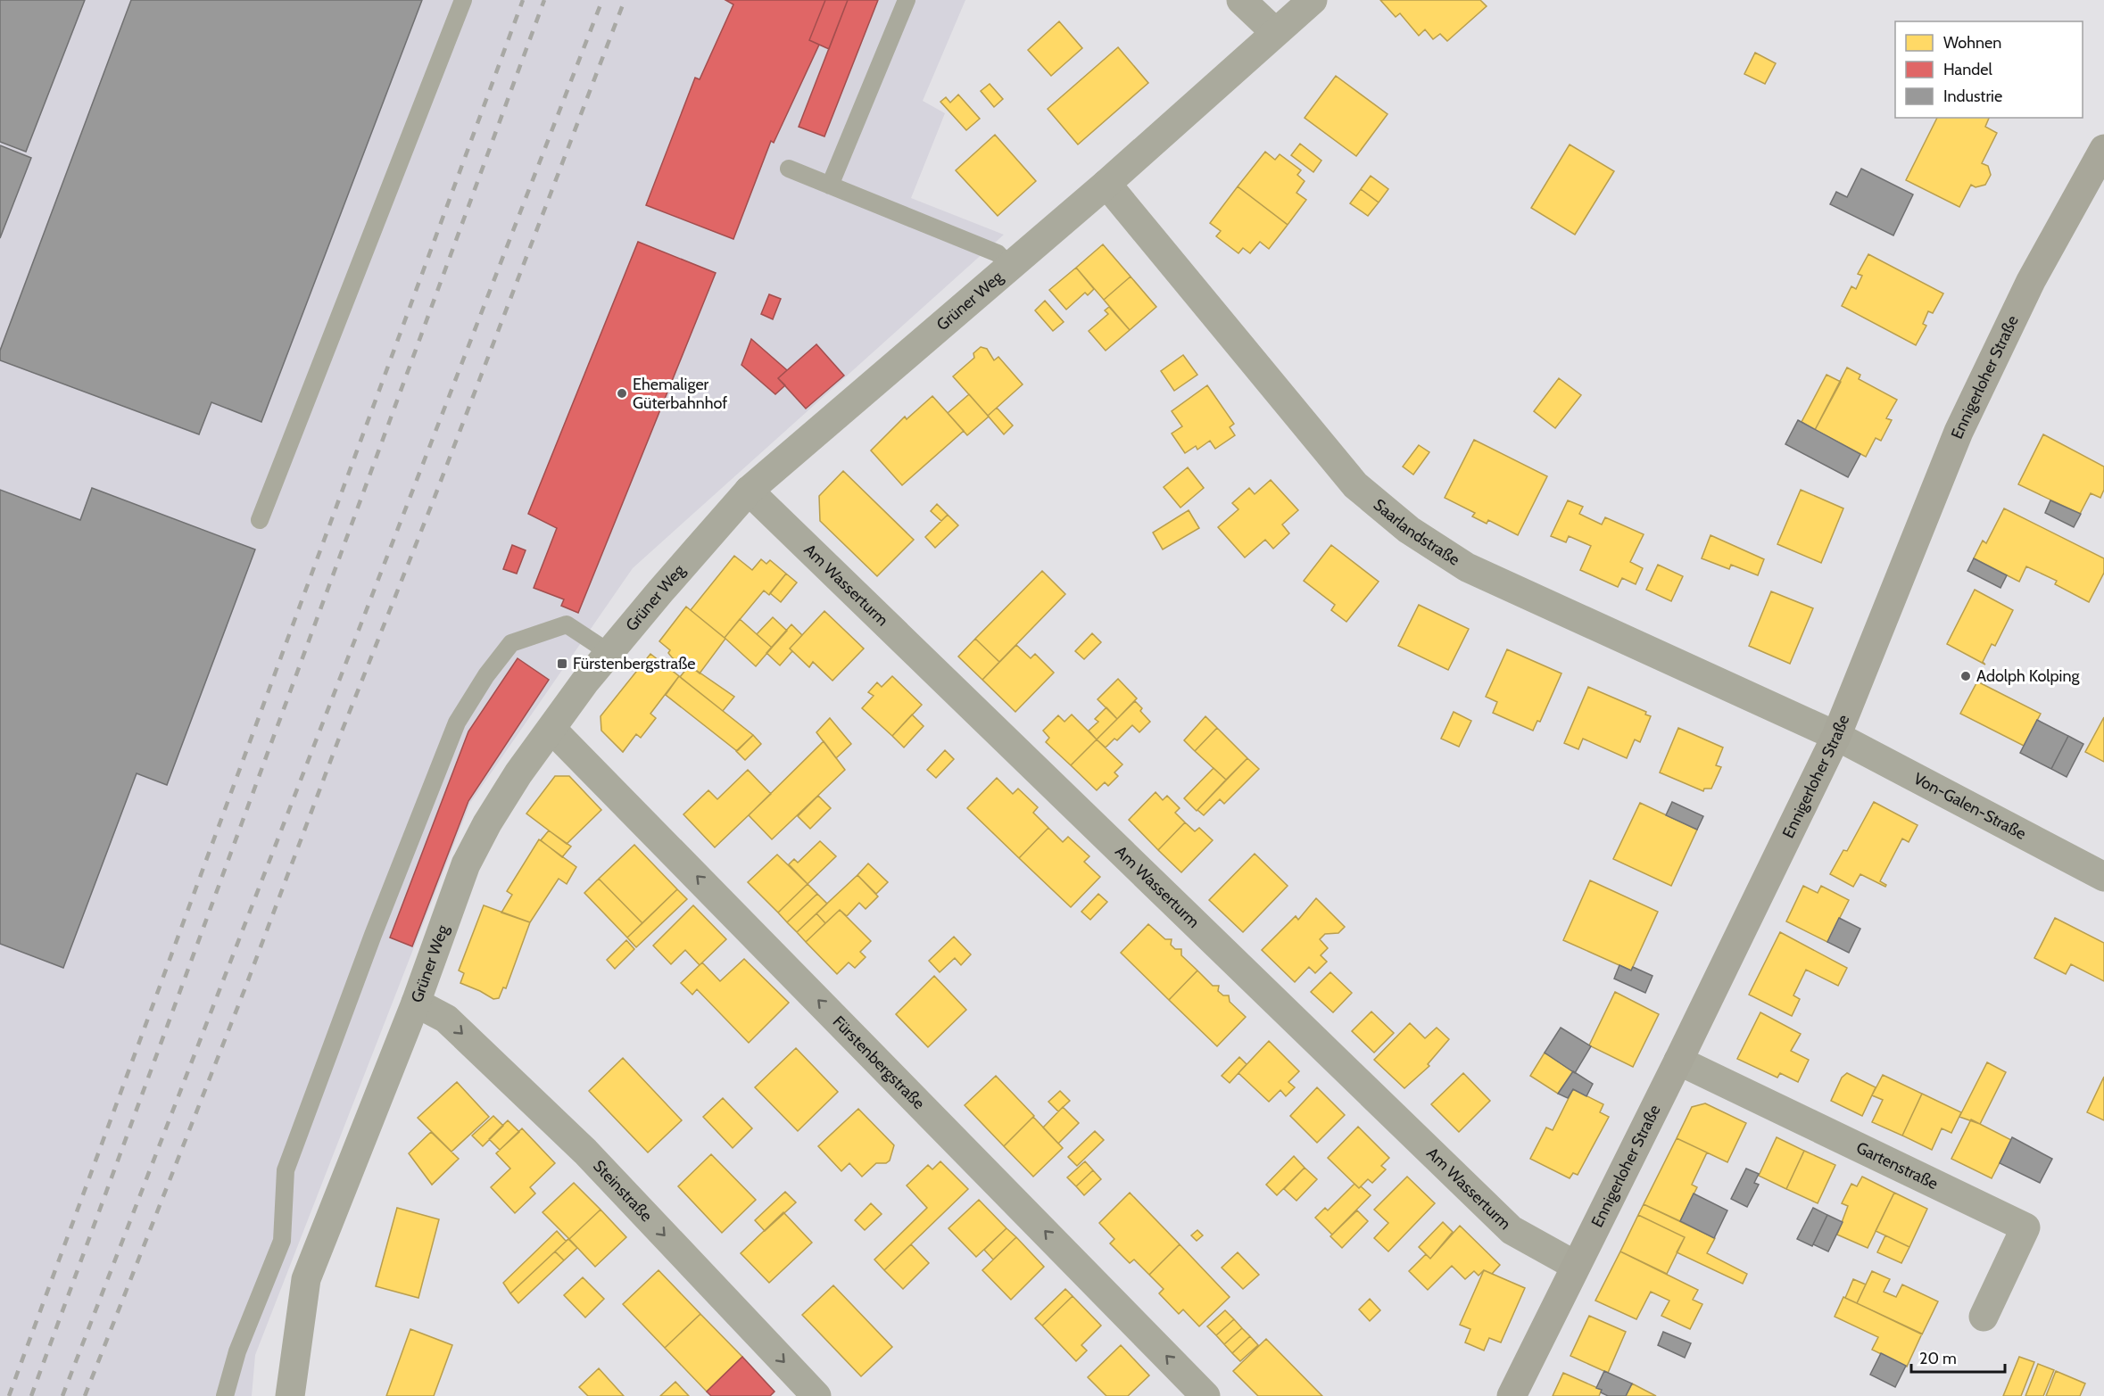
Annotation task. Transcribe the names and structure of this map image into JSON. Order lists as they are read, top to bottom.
{
  "streets": {
    "main road": ["Ennigerloher Straße"],
    "street": [
      "Grüner Weg",
      "Saarlandstraße",
      "Am Wasserturm",
      "Von-Galen-Straße",
      "Fürstenbergstraße",
      "Gartenstraße",
      "Steinstraße"
    ]
  },
  "crossings": [
    ["Grüner Weg", "Saarlandstraße"],
    ["Grüner Weg", "Am Wasserturm"],
    ["Grüner Weg", "Fürstenbergstraße"],
    ["Grüner Weg", "Steinstraße"],
    ["Ennigerloher Straße", "Saarlandstraße"],
    ["Ennigerloher Straße", "Am Wasserturm"],
    ["Ennigerloher Straße", "Von-Galen-Straße"],
    ["Ennigerloher Straße", "Gartenstraße"],
    ["Saarlandstraße", "Von-Galen-Straße"]
  ],
  "one_way": ["Fürstenbergstraße", "Steinstraße"],
  "places": {
    "other": ["Ehemaliger Güterbahnhof", "Adolph Kolping"],
    "transit": ["Fürstenbergstraße"]
  },
  "legend": ["Wohnen", "Handel", "Industrie"],
  "scale_bar": "20 m"
}
